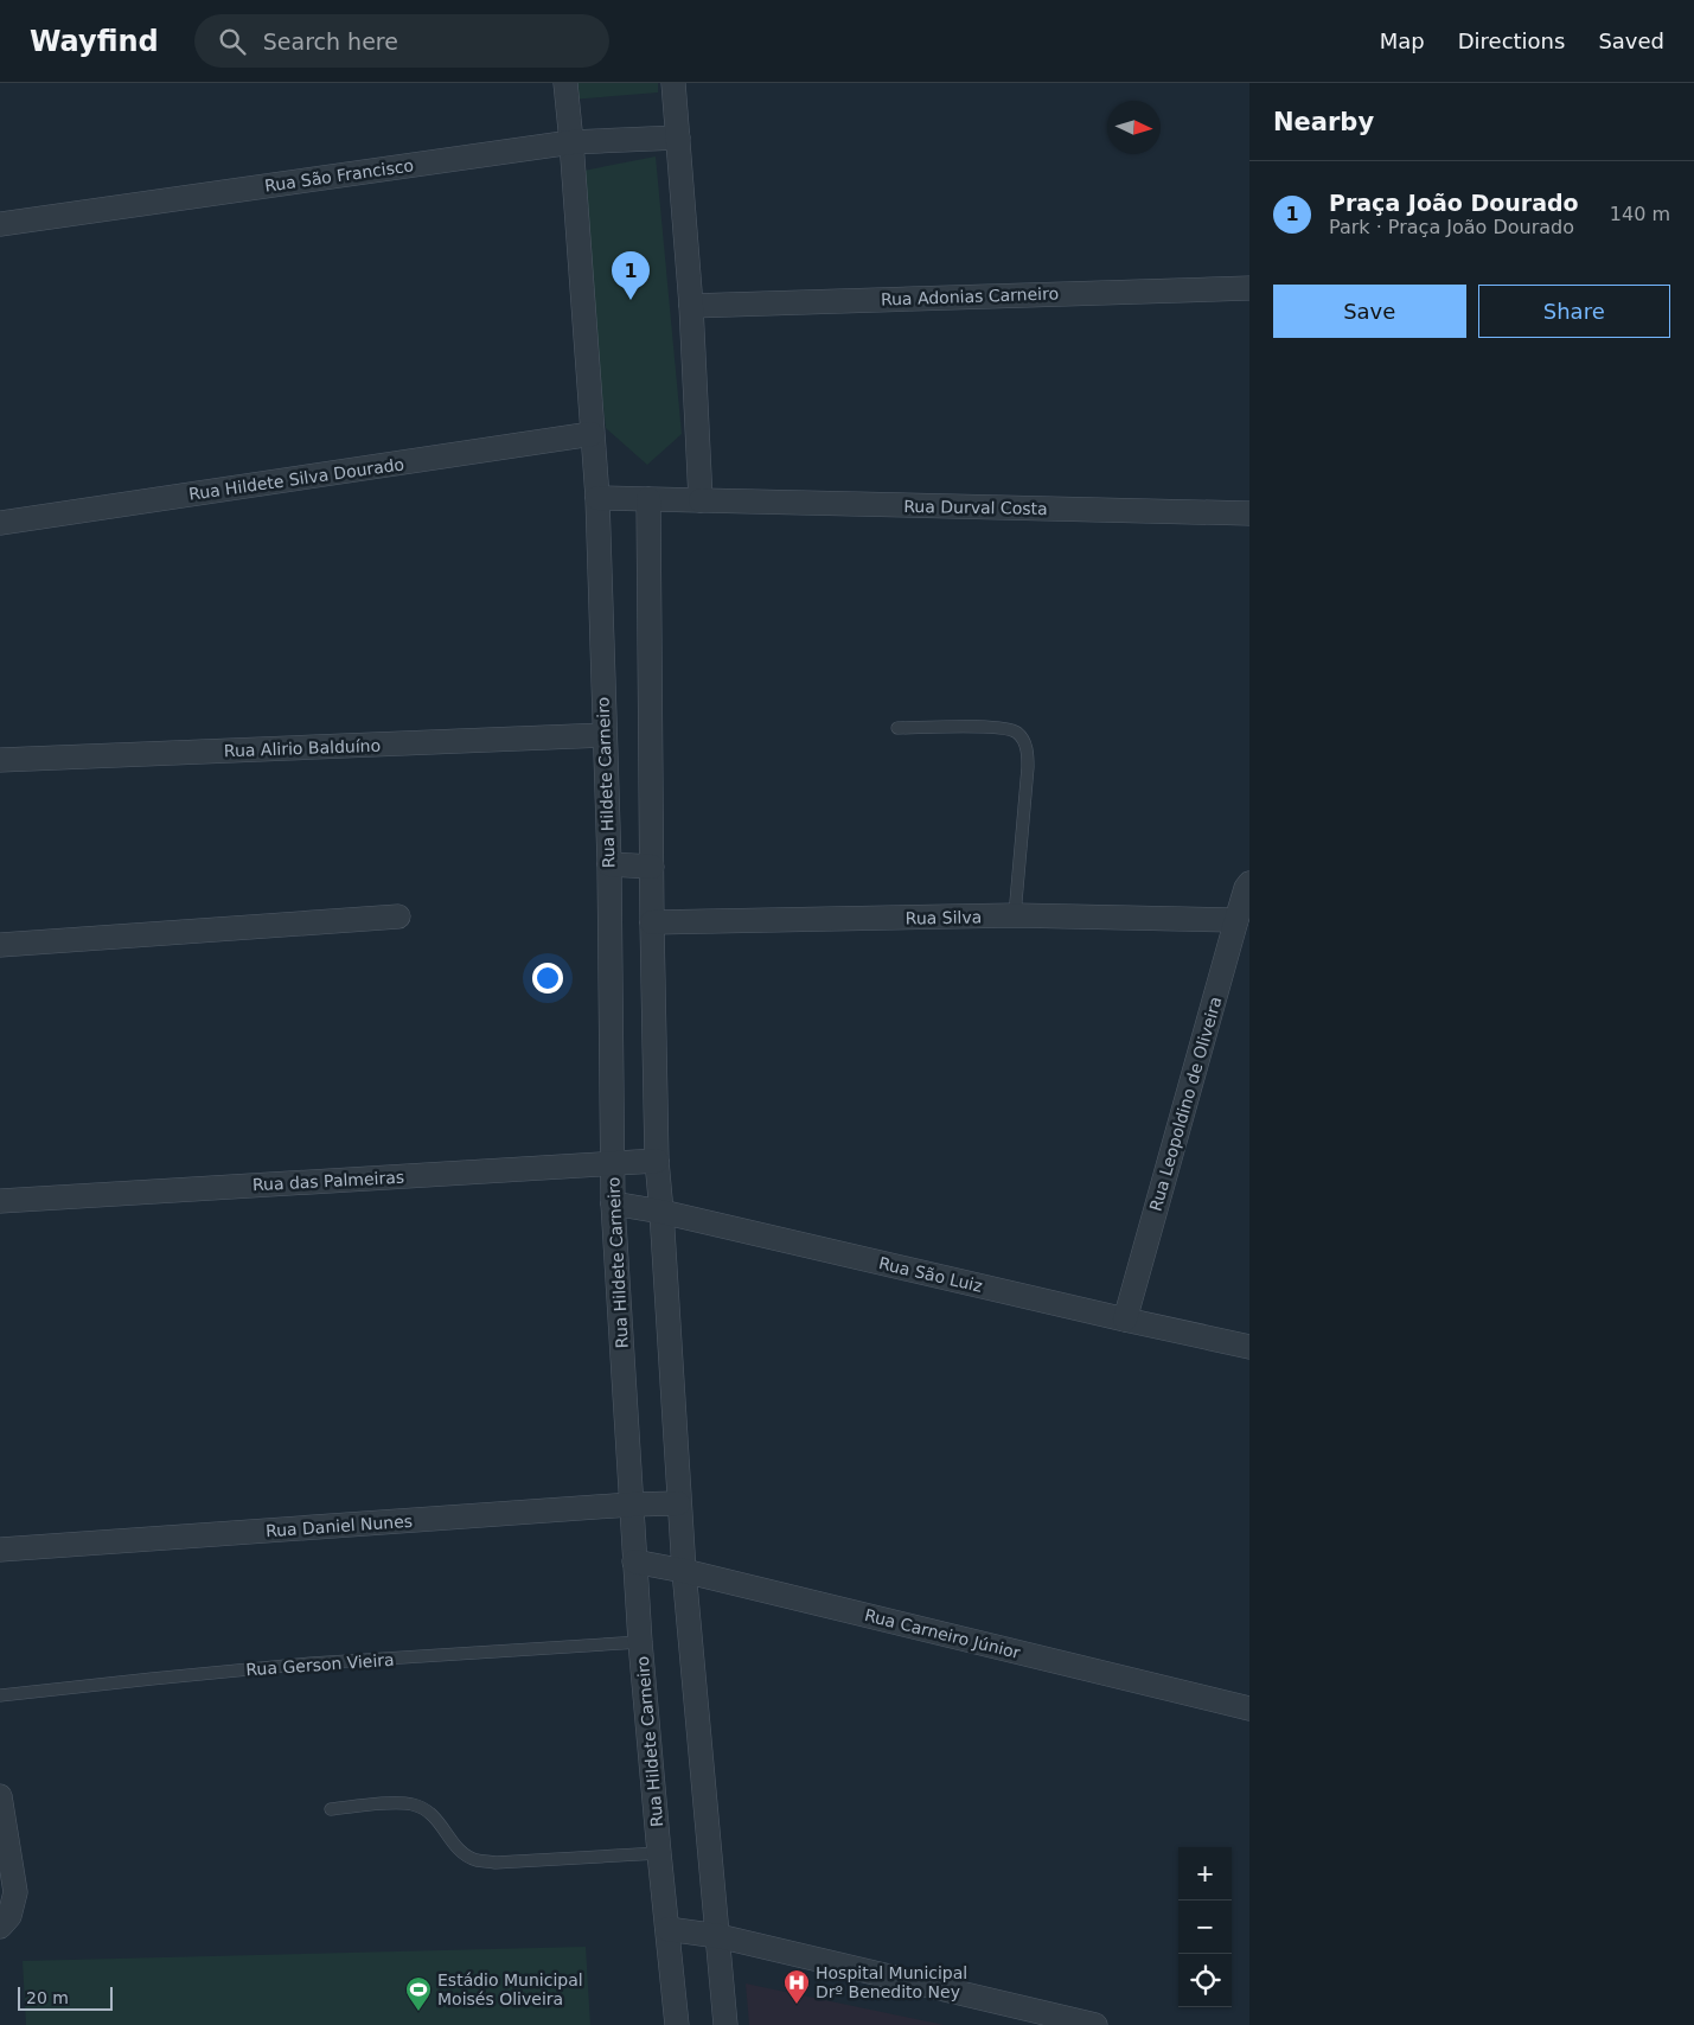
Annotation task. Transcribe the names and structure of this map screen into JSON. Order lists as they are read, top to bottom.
{
  "streets": {
    "street": [
      "Rua São Francisco",
      "Rua Adonias Carneiro",
      "Rua Hildete Silva Dourado",
      "Rua Durval Costa",
      "Rua Alirio Balduíno",
      "Rua Hildete Carneiro",
      "Rua Silva",
      "Rua Leopoldino de Oliveira",
      "Rua das Palmeiras",
      "Rua São Luiz",
      "Rua Daniel Nunes",
      "Rua Carneiro Júnior"
    ],
    "lane": ["Rua Gerson Vieira"]
  },
  "crossings": [
    ["Rua São Francisco", "Rua Hildete Carneiro"],
    ["Rua Hildete Silva Dourado", "Rua Hildete Carneiro"],
    ["Rua Durval Costa", "Rua Hildete Carneiro"],
    ["Rua Alirio Balduíno", "Rua Hildete Carneiro"],
    ["Rua Hildete Carneiro", "Rua das Palmeiras"],
    ["Rua Hildete Carneiro", "Rua São Luiz"],
    ["Rua Hildete Carneiro", "Rua Daniel Nunes"],
    ["Rua Hildete Carneiro", "Rua Carneiro Júnior"],
    ["Rua Hildete Carneiro", "Rua Gerson Vieira"],
    ["Rua Silva", "Rua Leopoldino de Oliveira"],
    ["Rua Leopoldino de Oliveira", "Rua São Luiz"]
  ],
  "places": {
    "hospital": ["Hospital Municipal Drº Benedito Ney"],
    "sports": ["Estádio Municipal Moisés Oliveira"]
  },
  "scale_bar": "20 m",
  "north": "right",
  "page": {
    "header": "Wayfind",
    "search": "Search here",
    "nav": ["Map", "Directions", "Saved"],
    "heading": "Nearby",
    "list": [
      {
        "mark": "1",
        "name": "Praça João Dourado",
        "note": "Park · Praça João Dourado",
        "value": "140 m"
      }
    ],
    "pins": "1",
    "buttons": ["Save", "Share"],
    "map_buttons": ["+", "−"],
    "scale": "20 m"
  }
}
